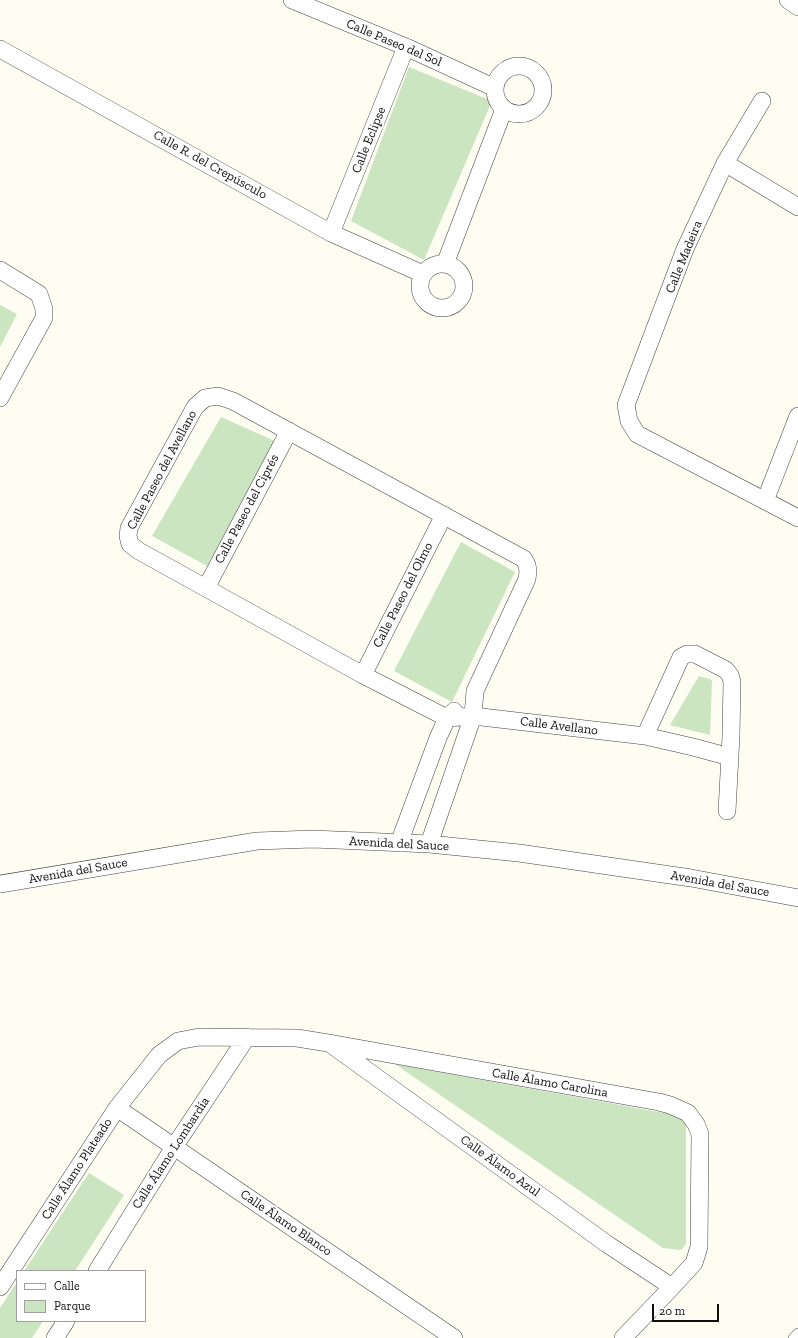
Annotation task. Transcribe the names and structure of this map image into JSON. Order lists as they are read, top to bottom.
{
  "streets": {
    "street": [
      "Calle Paseo del Sol",
      "Calle Eclipse",
      "Calle R. del Crepúsculo",
      "Calle Madeira",
      "Calle Paseo del Avellano",
      "Calle Paseo del Ciprés",
      "Calle Paseo del Olmo",
      "Calle Avellano",
      "Avenida del Sauce",
      "Calle Álamo Carolina",
      "Calle Álamo Lombardía",
      "Calle Álamo Azul",
      "Calle Álamo Plateado",
      "Calle Álamo Blanco"
    ]
  },
  "crossings": [
    ["Calle Paseo del Sol", "Calle Eclipse"],
    ["Calle Eclipse", "Calle R. del Crepúsculo"],
    ["Calle Paseo del Avellano", "Calle Paseo del Ciprés"],
    ["Calle Paseo del Avellano", "Calle Paseo del Olmo"],
    ["Calle Paseo del Avellano", "Calle Avellano"],
    ["Calle Paseo del Avellano", "Avenida del Sauce"],
    ["Calle Álamo Carolina", "Calle Álamo Lombardía"],
    ["Calle Álamo Carolina", "Calle Álamo Azul"],
    ["Calle Álamo Carolina", "Calle Álamo Plateado"],
    ["Calle Álamo Lombardía", "Calle Álamo Blanco"],
    ["Calle Álamo Plateado", "Calle Álamo Blanco"]
  ],
  "legend": ["Calle", "Parque"],
  "scale_bar": "20 m"
}
